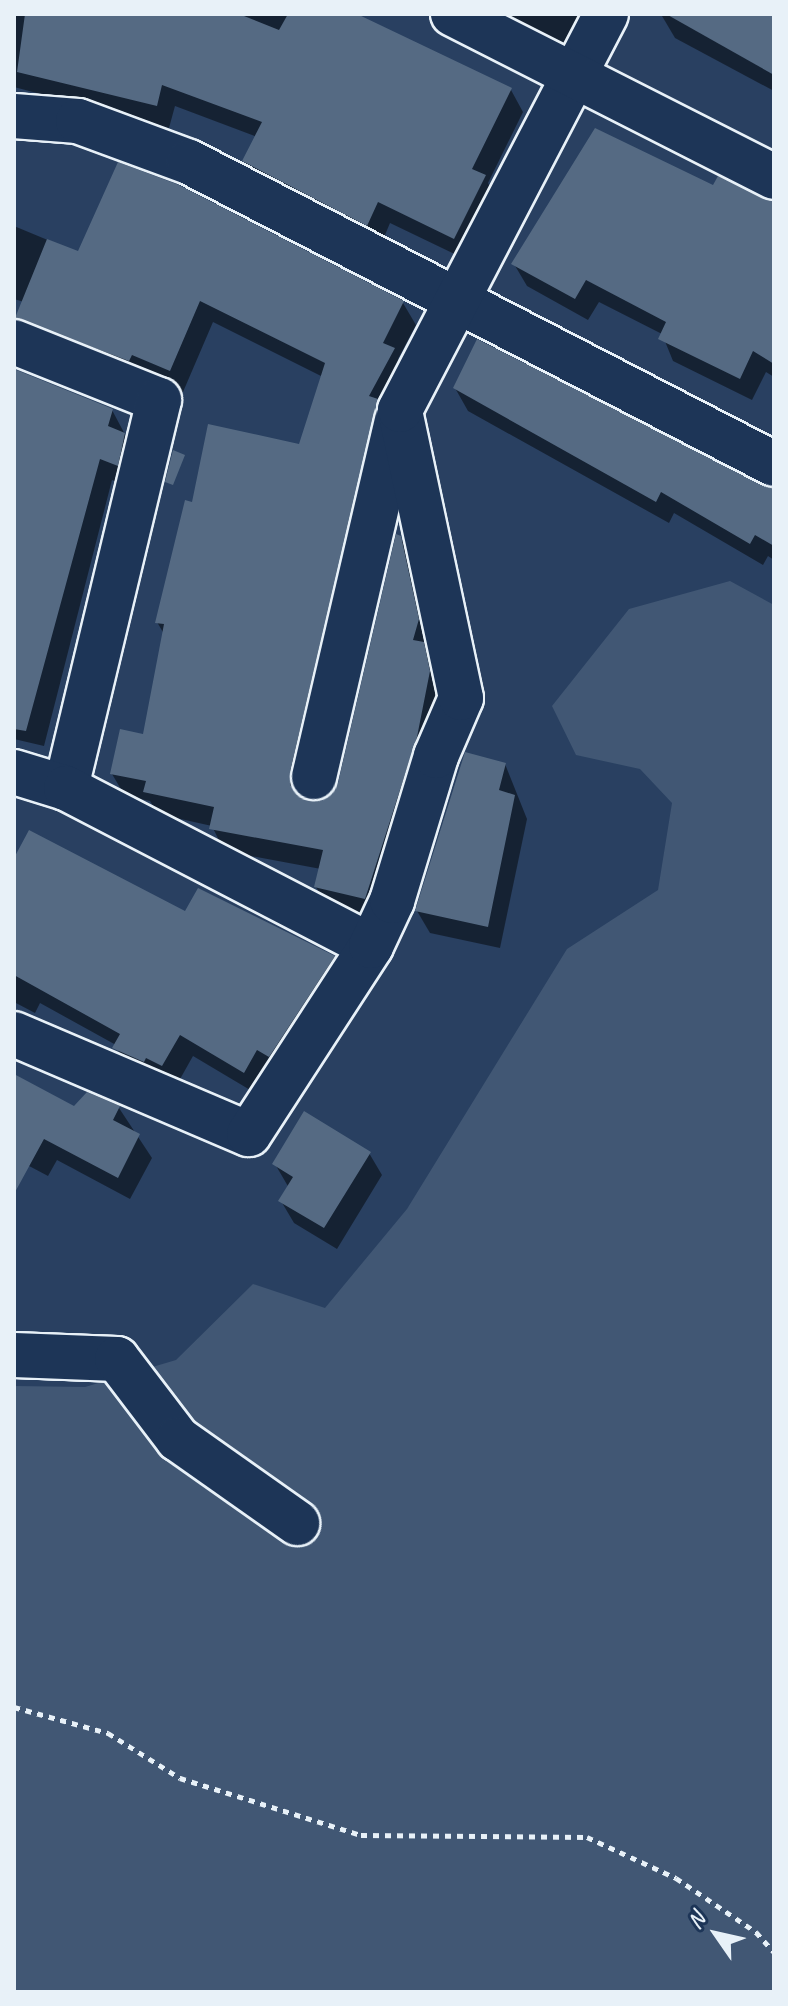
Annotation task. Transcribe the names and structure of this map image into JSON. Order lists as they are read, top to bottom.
{
  "north": "top left"
}
